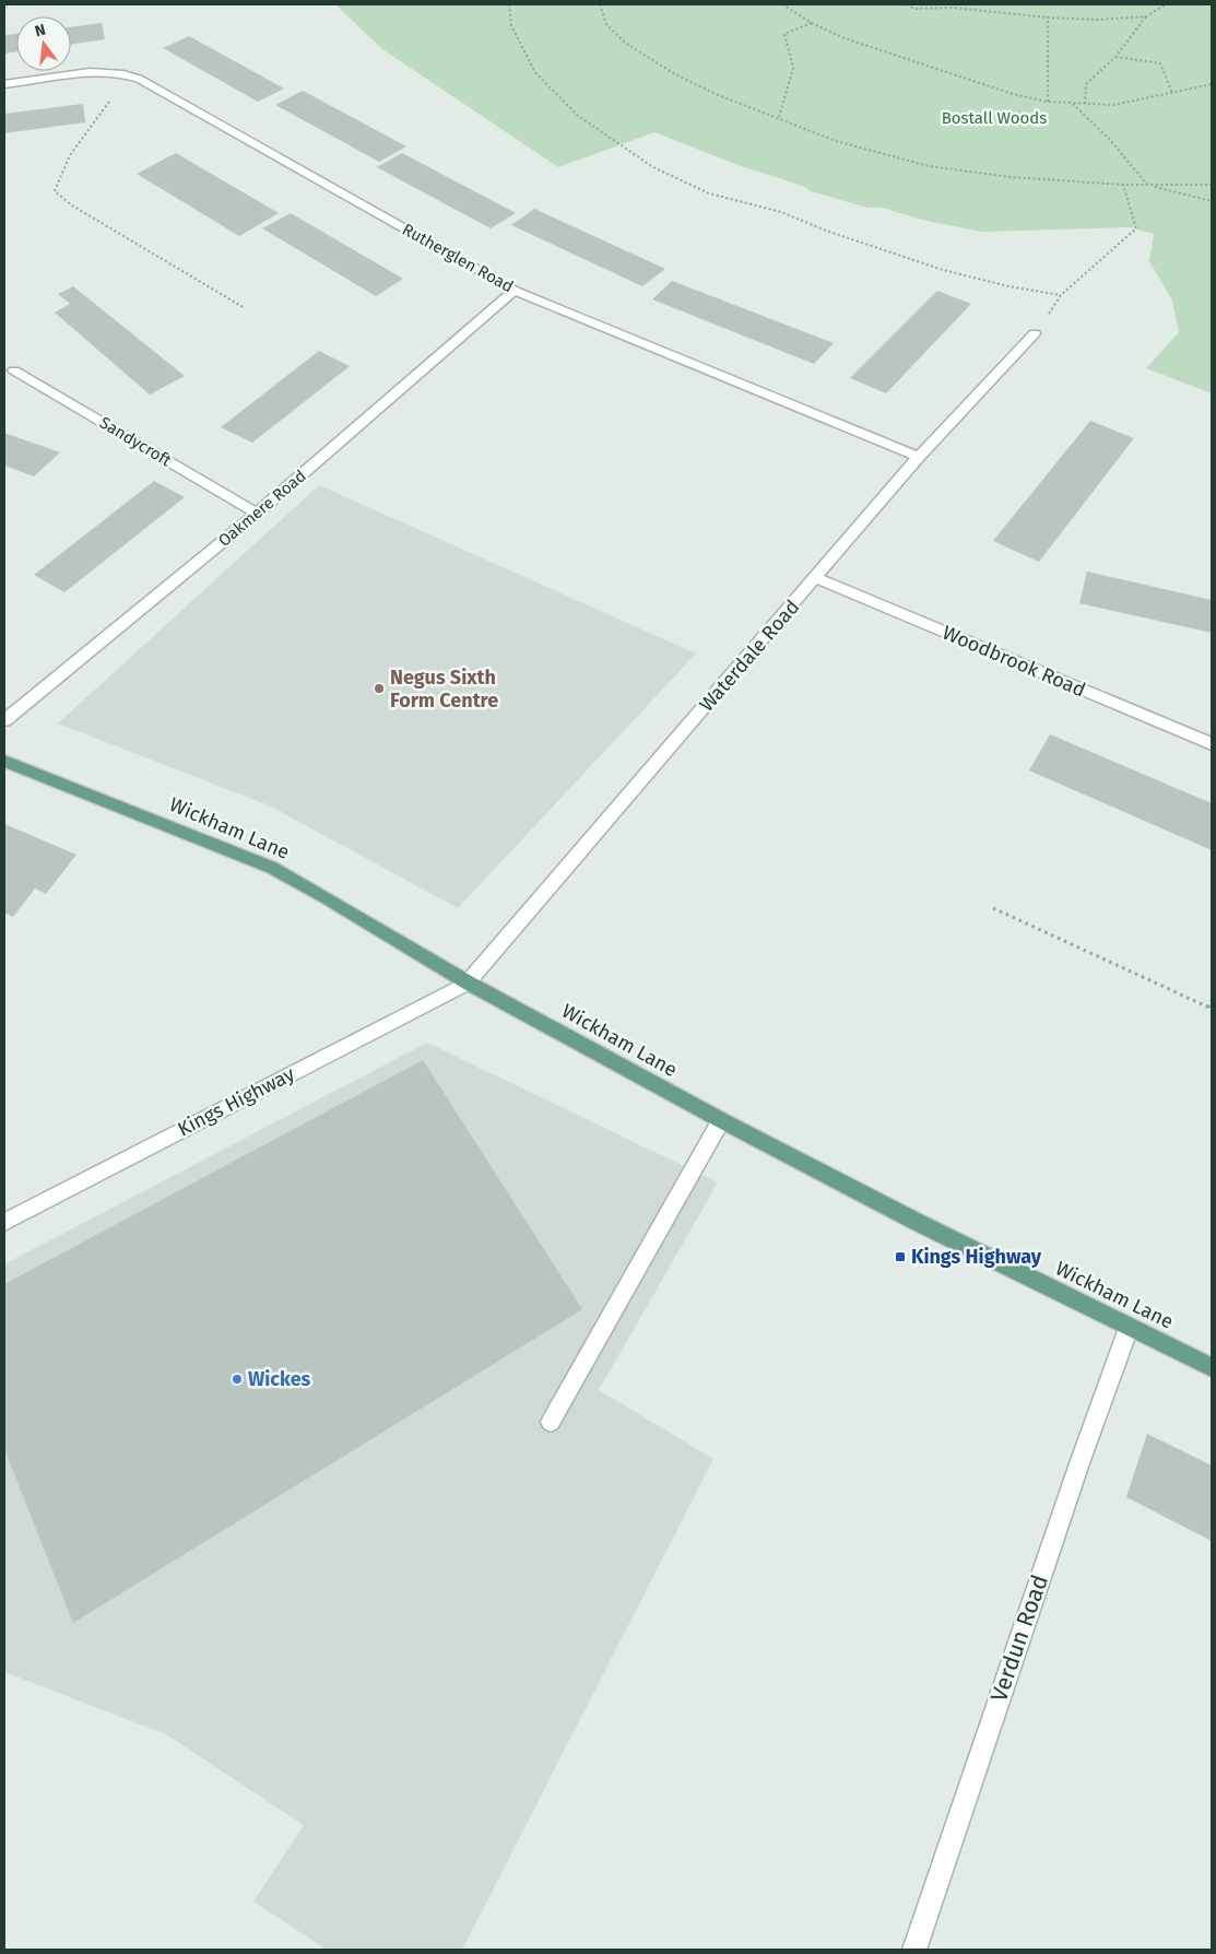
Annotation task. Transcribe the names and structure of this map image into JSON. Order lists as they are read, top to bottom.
{
  "streets": {
    "main road": ["Wickham Lane"],
    "street": [
      "Rutherglen Road",
      "Sandycroft",
      "Oakmere Road",
      "Waterdale Road",
      "Woodbrook Road",
      "Kings Highway",
      "Verdun Road"
    ]
  },
  "crossings": [
    ["Rutherglen Road", "Oakmere Road"],
    ["Rutherglen Road", "Waterdale Road"],
    ["Sandycroft", "Oakmere Road"],
    ["Waterdale Road", "Woodbrook Road"],
    ["Waterdale Road", "Wickham Lane"],
    ["Waterdale Road", "Kings Highway"],
    ["Wickham Lane", "Kings Highway"],
    ["Wickham Lane", "Verdun Road"]
  ],
  "parks": ["Bostall Woods"],
  "places": {
    "other": ["Negus Sixth Form Centre", "Wickes"],
    "transit": ["Kings Highway"]
  },
  "north": "top"
}
